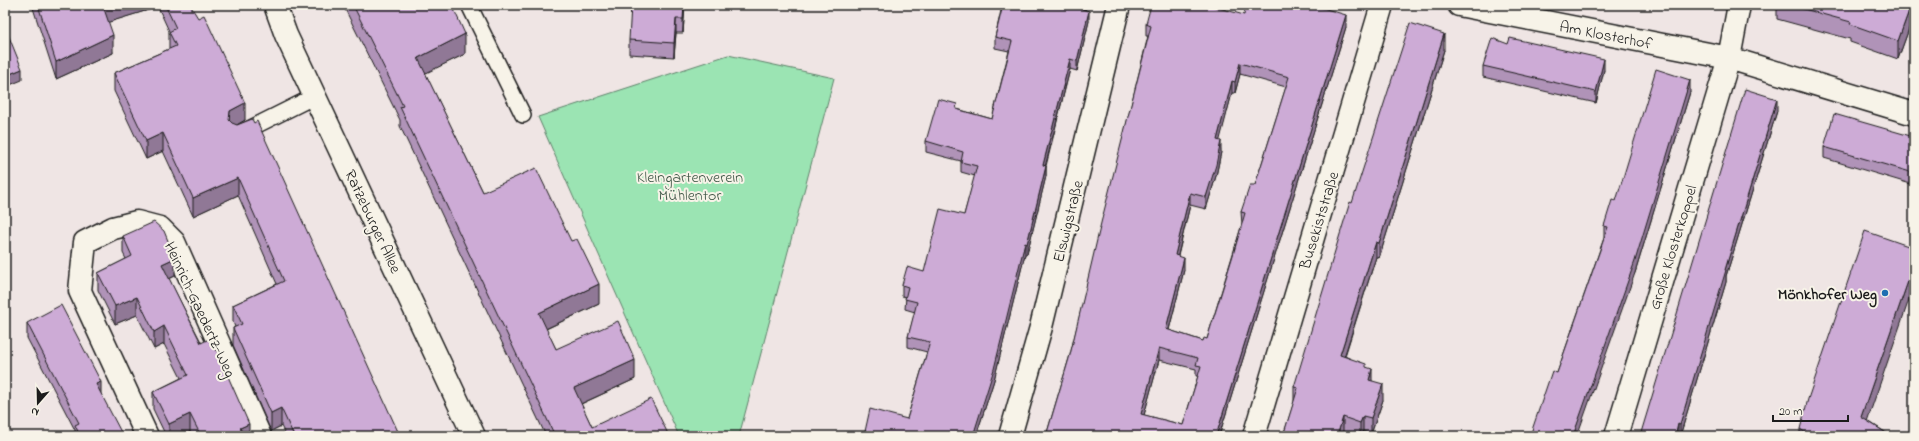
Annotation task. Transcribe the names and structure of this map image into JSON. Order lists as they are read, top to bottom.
{
  "streets": {
    "street": [
      "Am Klosterhof",
      "Busekiststraße",
      "Ratzeburger Allee",
      "Elswigstraße",
      "Große Klosterkoppel",
      "Heinrich-Gaedertz-Weg"
    ]
  },
  "crossings": [
    ["Am Klosterhof", "Große Klosterkoppel"]
  ],
  "parks": ["Kleingartenverein Mühlentor"],
  "places": ["Mönkhofer Weg"],
  "scale_bar": "20 m",
  "north": "bottom"
}
